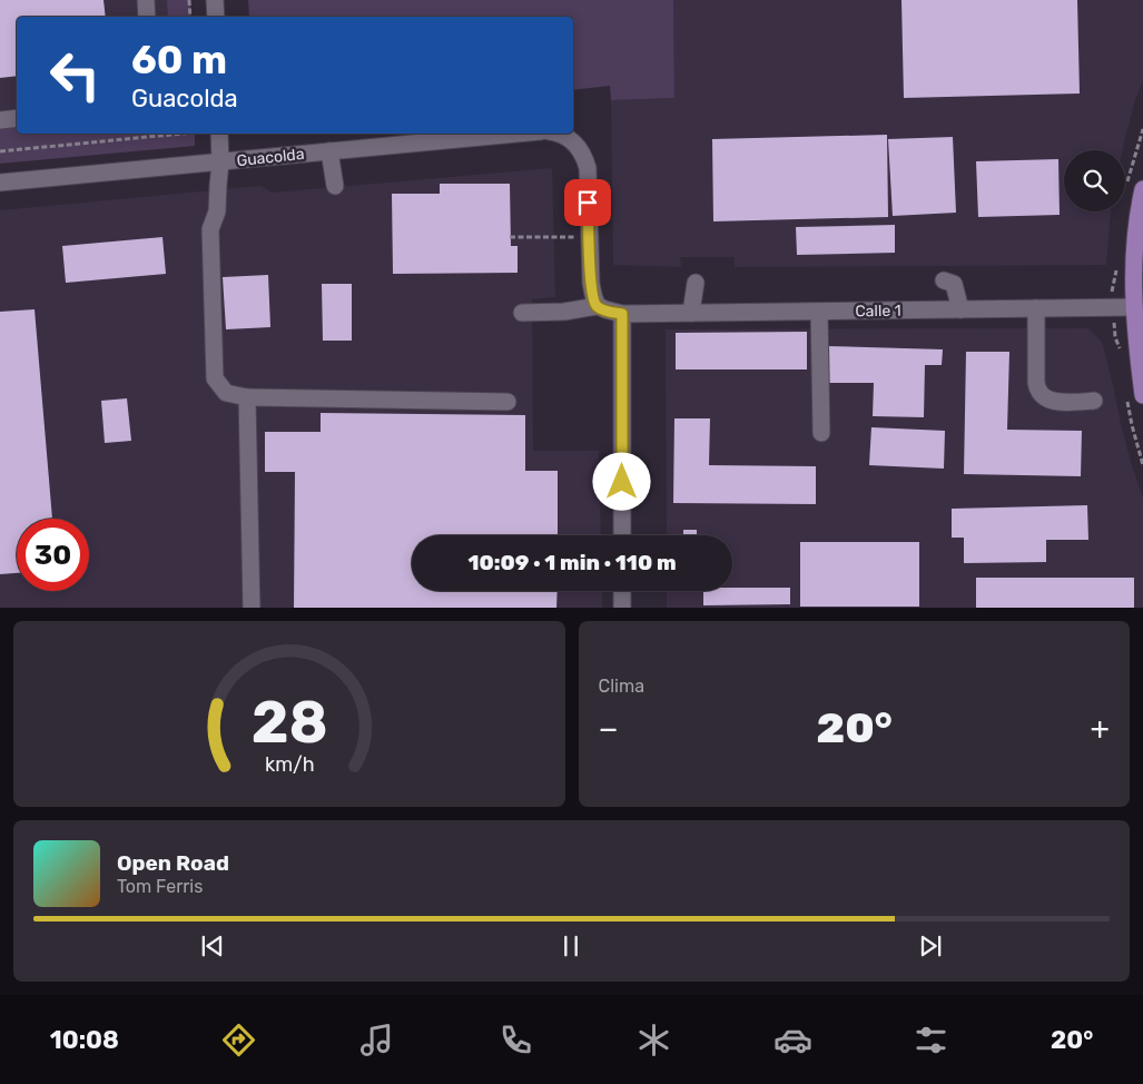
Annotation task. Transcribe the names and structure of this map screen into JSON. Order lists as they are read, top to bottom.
{
  "streets": {
    "street": ["Guacolda", "Calle 1"]
  },
  "page": {
    "turn": ["60 m", "Guacolda"],
    "limit": "30",
    "trip": "10:09 · 1 min · 110 m",
    "tile": "Clima",
    "heat": ["−", "20°", "+"],
    "song": ["Open Road", "Tom Ferris"],
    "tabs": ["10:08", "20°"],
    "gauge": ["28", "km/h"]
  }
}
